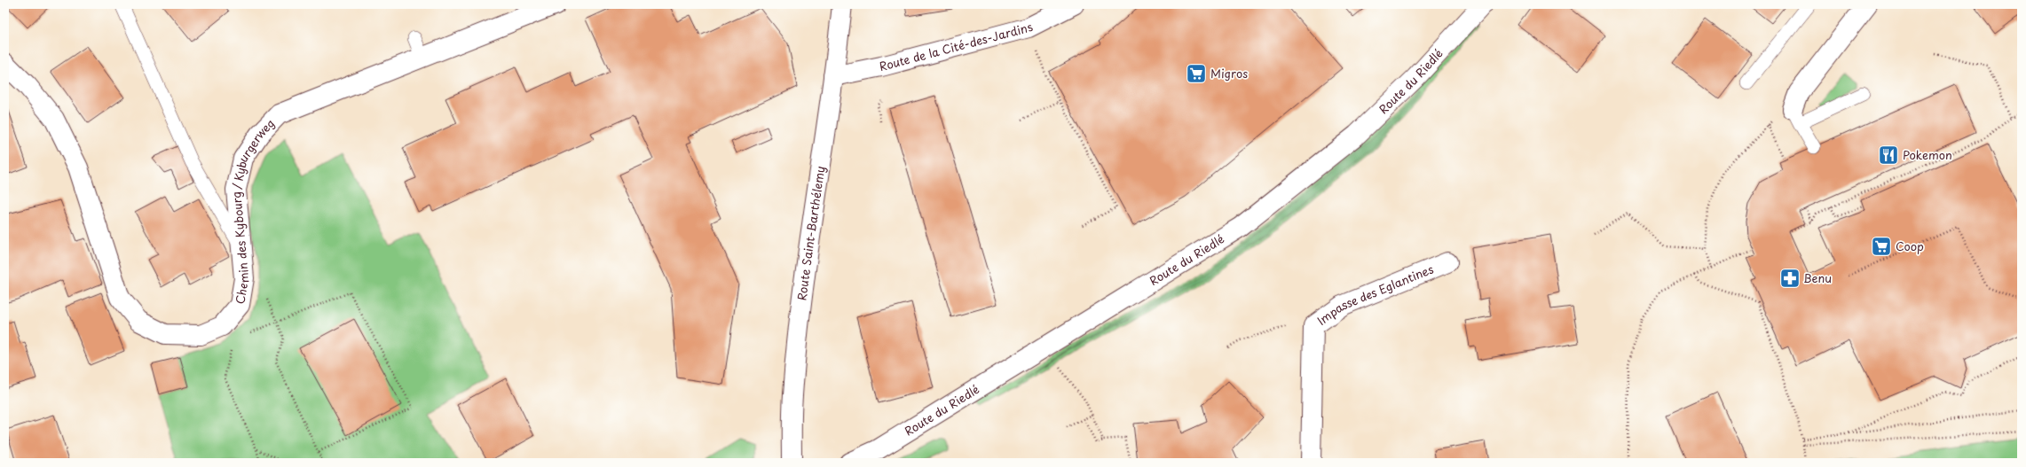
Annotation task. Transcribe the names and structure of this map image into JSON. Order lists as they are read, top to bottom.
{
  "streets": {
    "street": [
      "Route de la Cité-des-Jardins",
      "Route du Riedlé",
      "Chemin des Kybourg / Kyburgerweg",
      "Route Saint-Barthélemy",
      "Impasse des Eglantines"
    ]
  },
  "crossings": [
    ["Route de la Cité-des-Jardins", "Route Saint-Barthélemy"]
  ],
  "places": {
    "supermarket": ["Migros", "Coop"],
    "restaurant": ["Pokemon"],
    "pharmacy": ["Benu"]
  }
}
